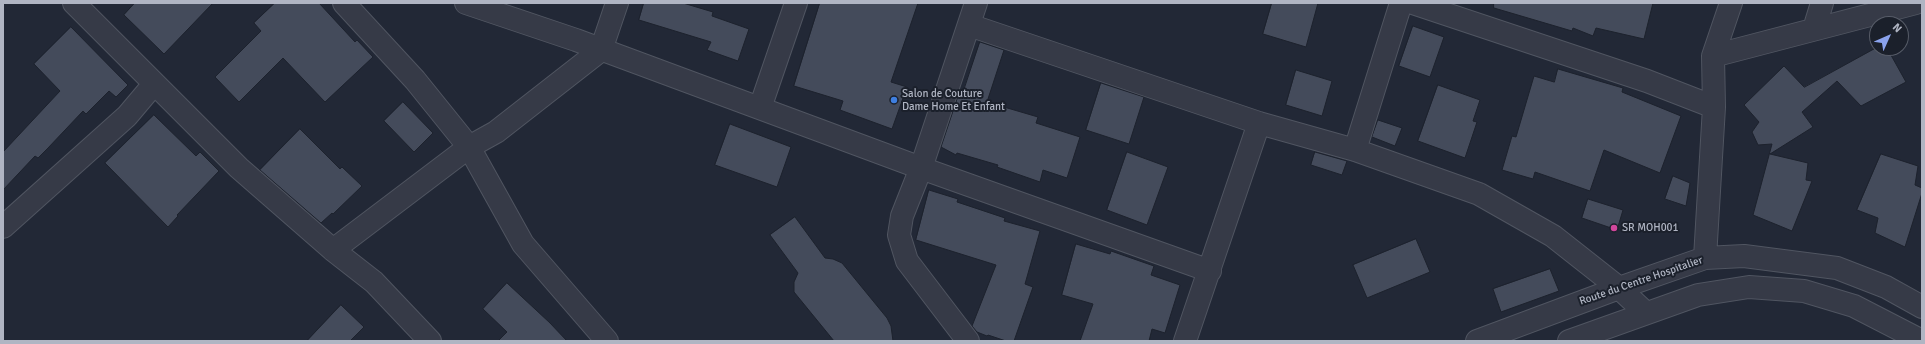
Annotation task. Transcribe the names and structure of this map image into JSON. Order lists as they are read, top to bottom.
{
  "streets": {
    "street": ["Route du Centre Hospitalier"]
  },
  "places": ["Salon de Couture Dame Home Et Enfant", "SR MOH001"],
  "north": "top right"
}
